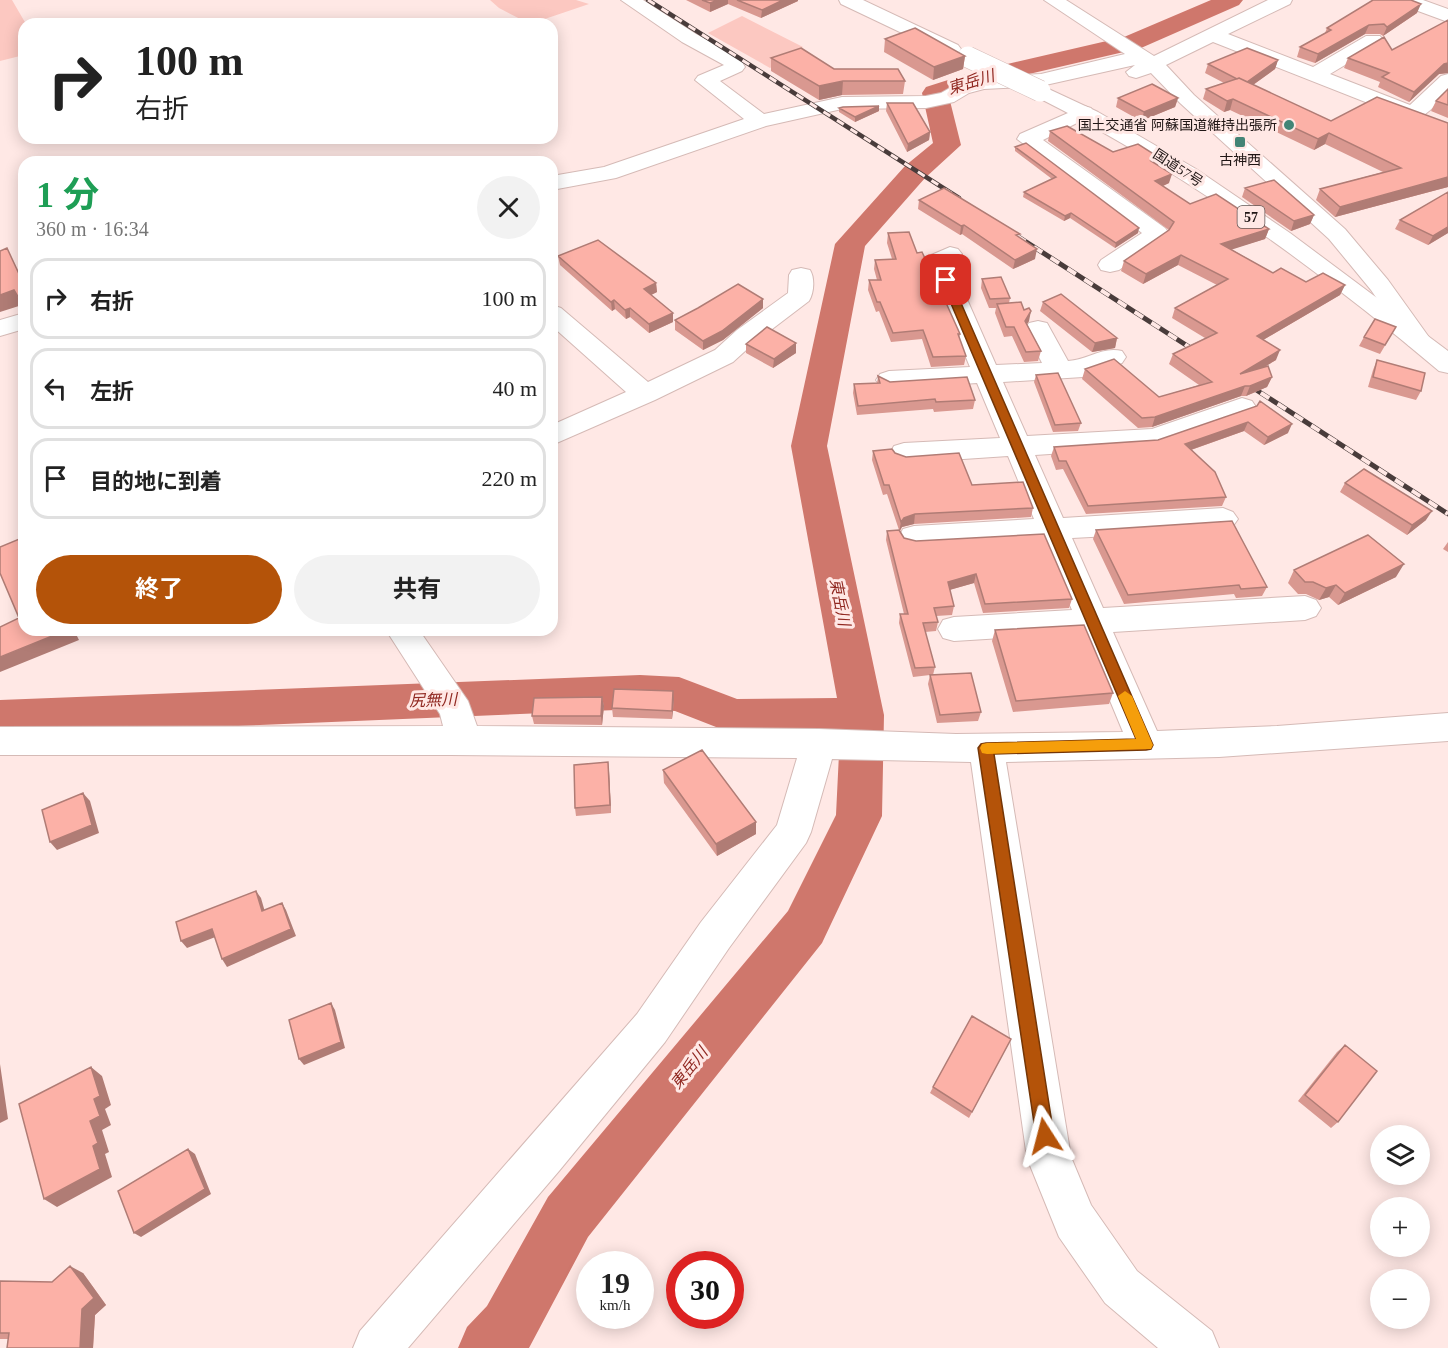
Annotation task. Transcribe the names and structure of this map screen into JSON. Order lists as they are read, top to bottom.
{
  "streets": {
    "main road": ["国道57号", "57"]
  },
  "water": ["東岳川", "尻無川"],
  "places": {
    "other": ["国土交通省 阿蘇国道維持出張所"],
    "transit": ["古神西"]
  },
  "page": {
    "turn": ["100 m", "右折"],
    "heading": ["1 分", "360 m · 16:34"],
    "list": [
      {
        "name": "右折",
        "value": "100 m"
      },
      {
        "name": "左折",
        "value": "40 m"
      },
      {
        "name": "目的地に到着",
        "value": "220 m"
      }
    ],
    "buttons": ["終了", "共有"],
    "map_buttons": ["+", "−"],
    "speed": "19 km/h",
    "limit": "30"
  }
}
